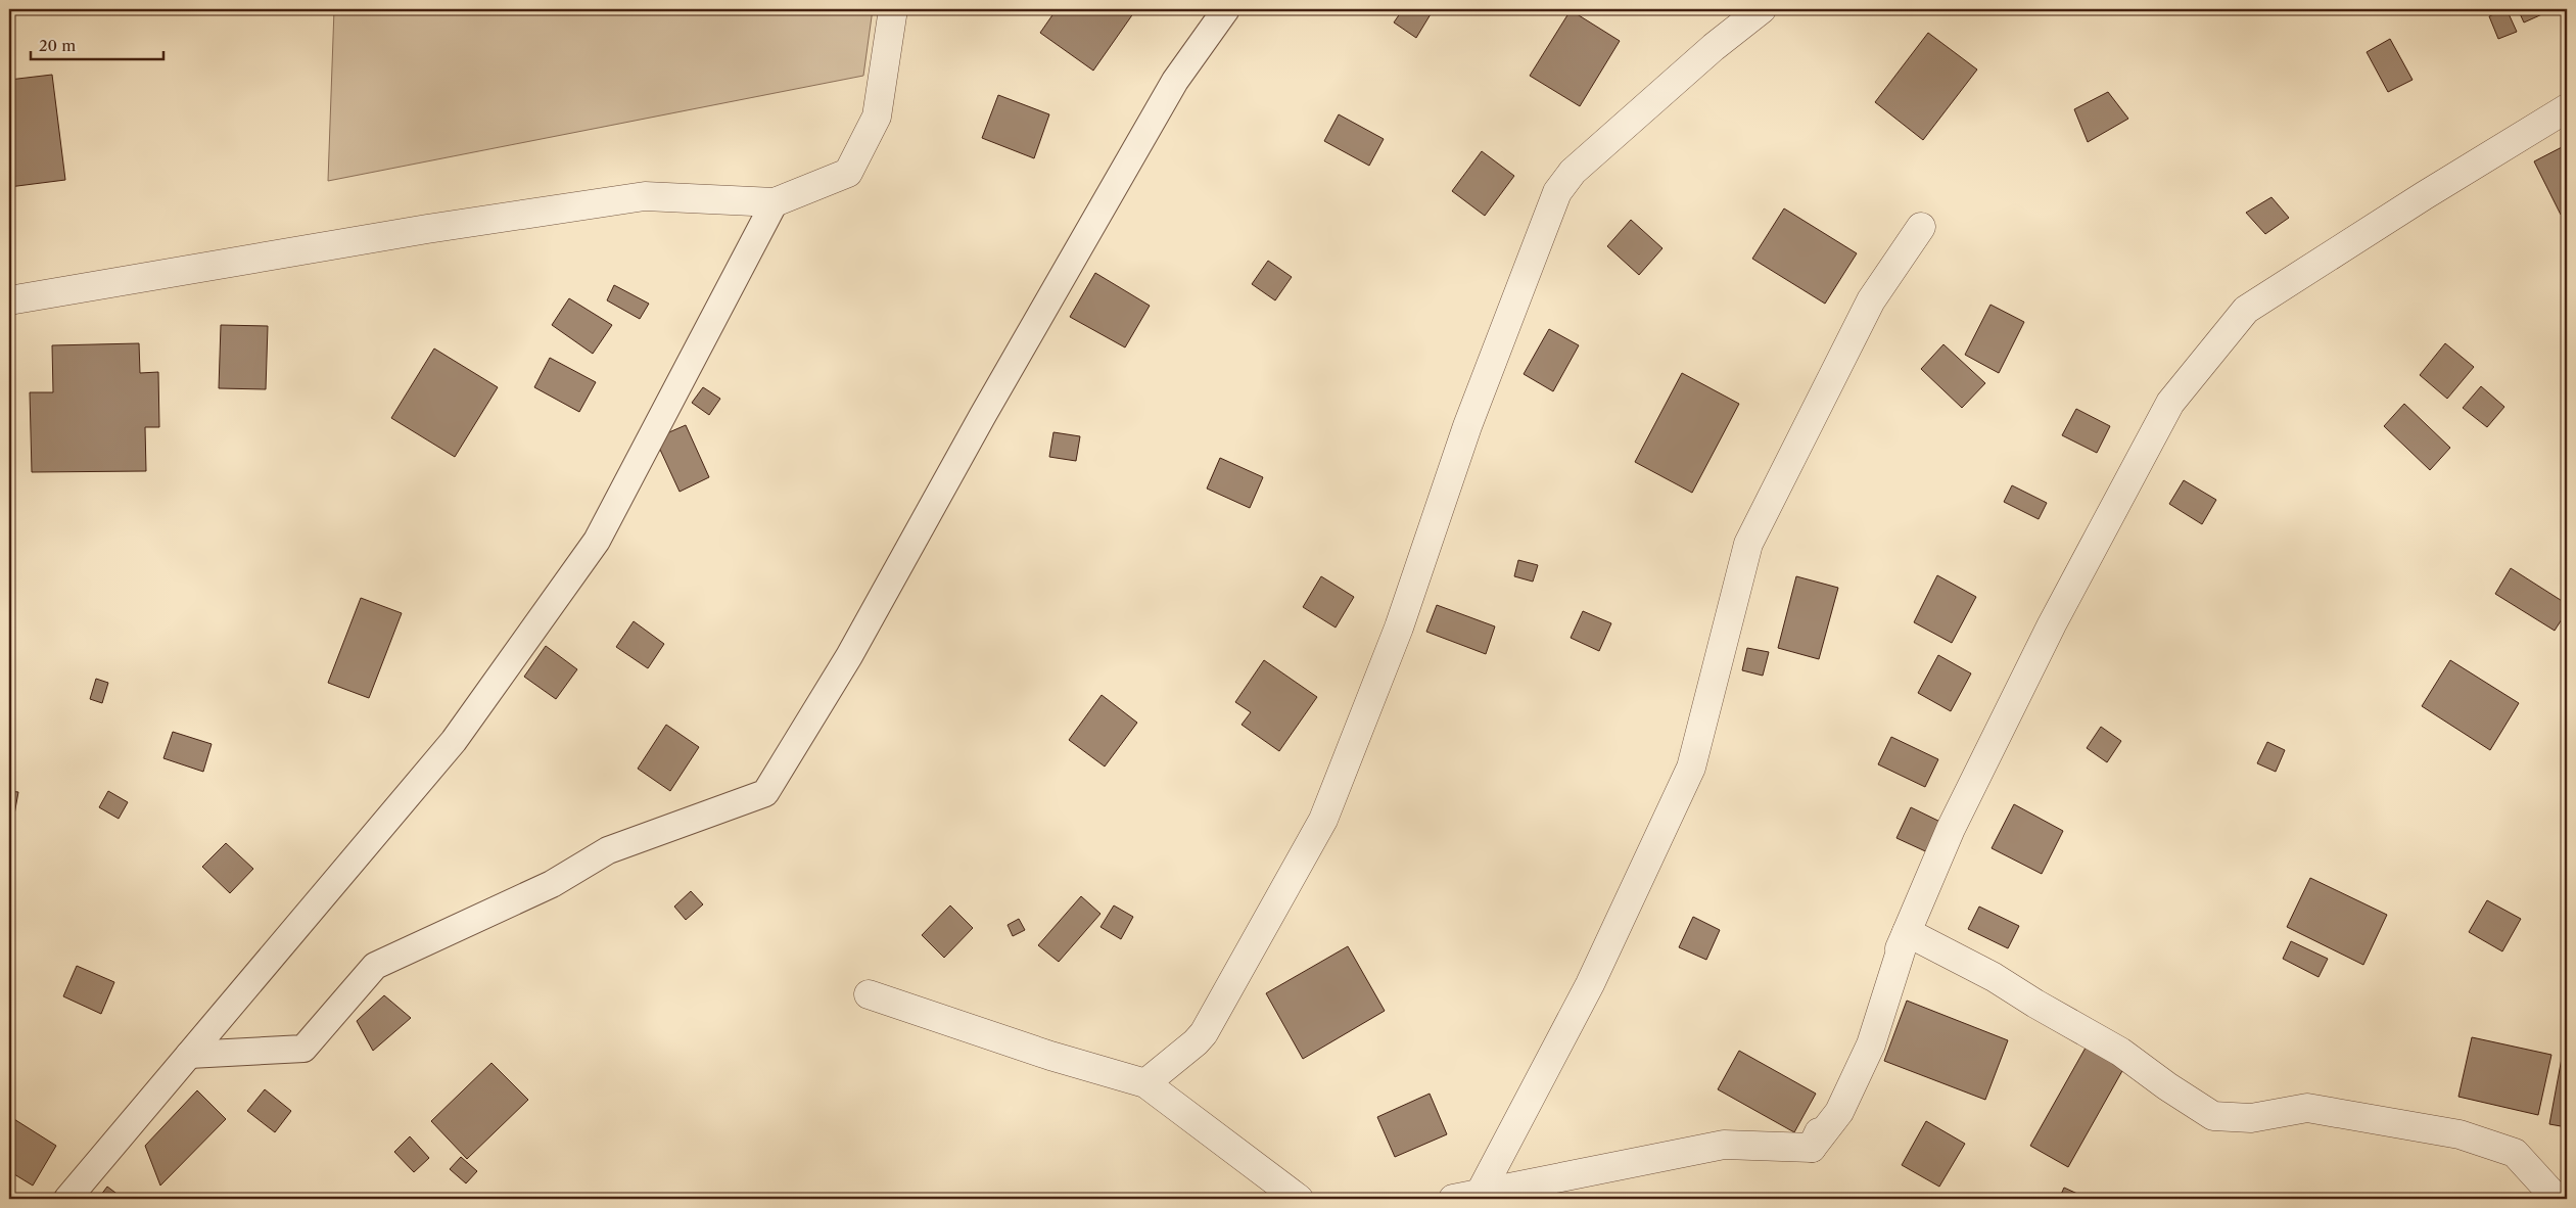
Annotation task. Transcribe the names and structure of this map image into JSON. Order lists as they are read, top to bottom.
{
  "scale_bar": "20 m"
}
